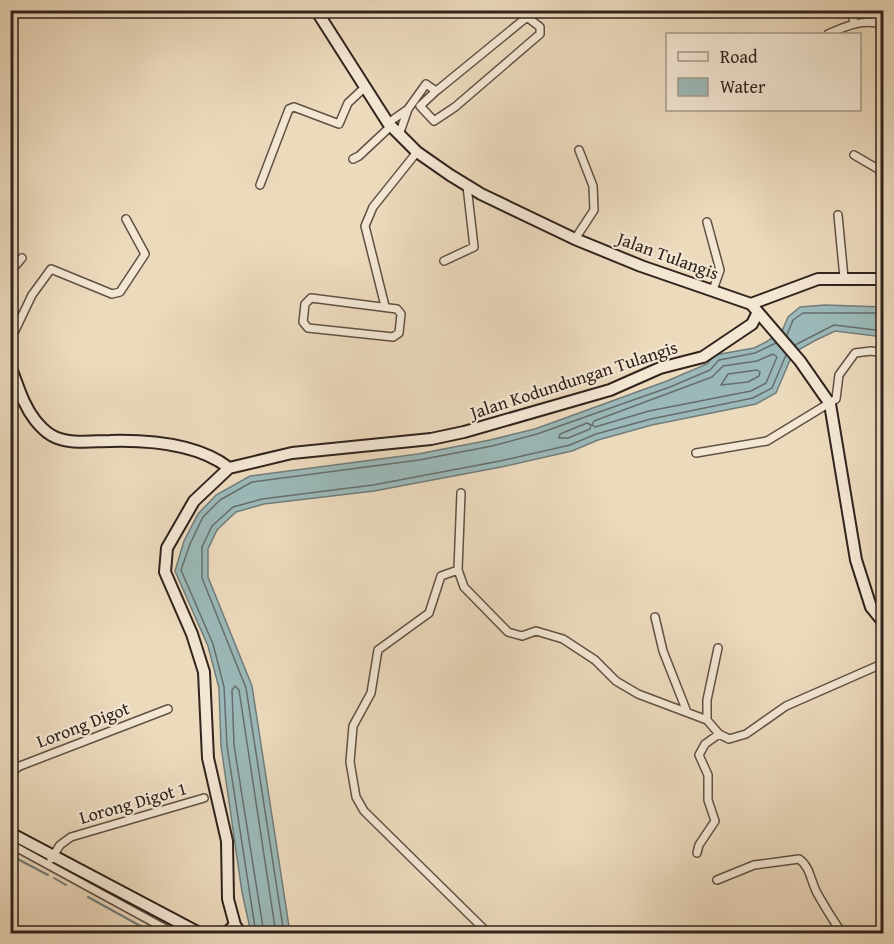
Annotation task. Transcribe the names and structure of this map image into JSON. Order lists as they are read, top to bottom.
{
  "streets": {
    "street": [
      "Jalan Tulangis",
      "Jalan Kodundungan Tulangis",
      "Lorong Digot",
      "Lorong Digot 1"
    ]
  },
  "crossings": [
    ["Jalan Tulangis", "Jalan Kodundungan Tulangis"]
  ],
  "legend": ["Road", "Water"]
}
